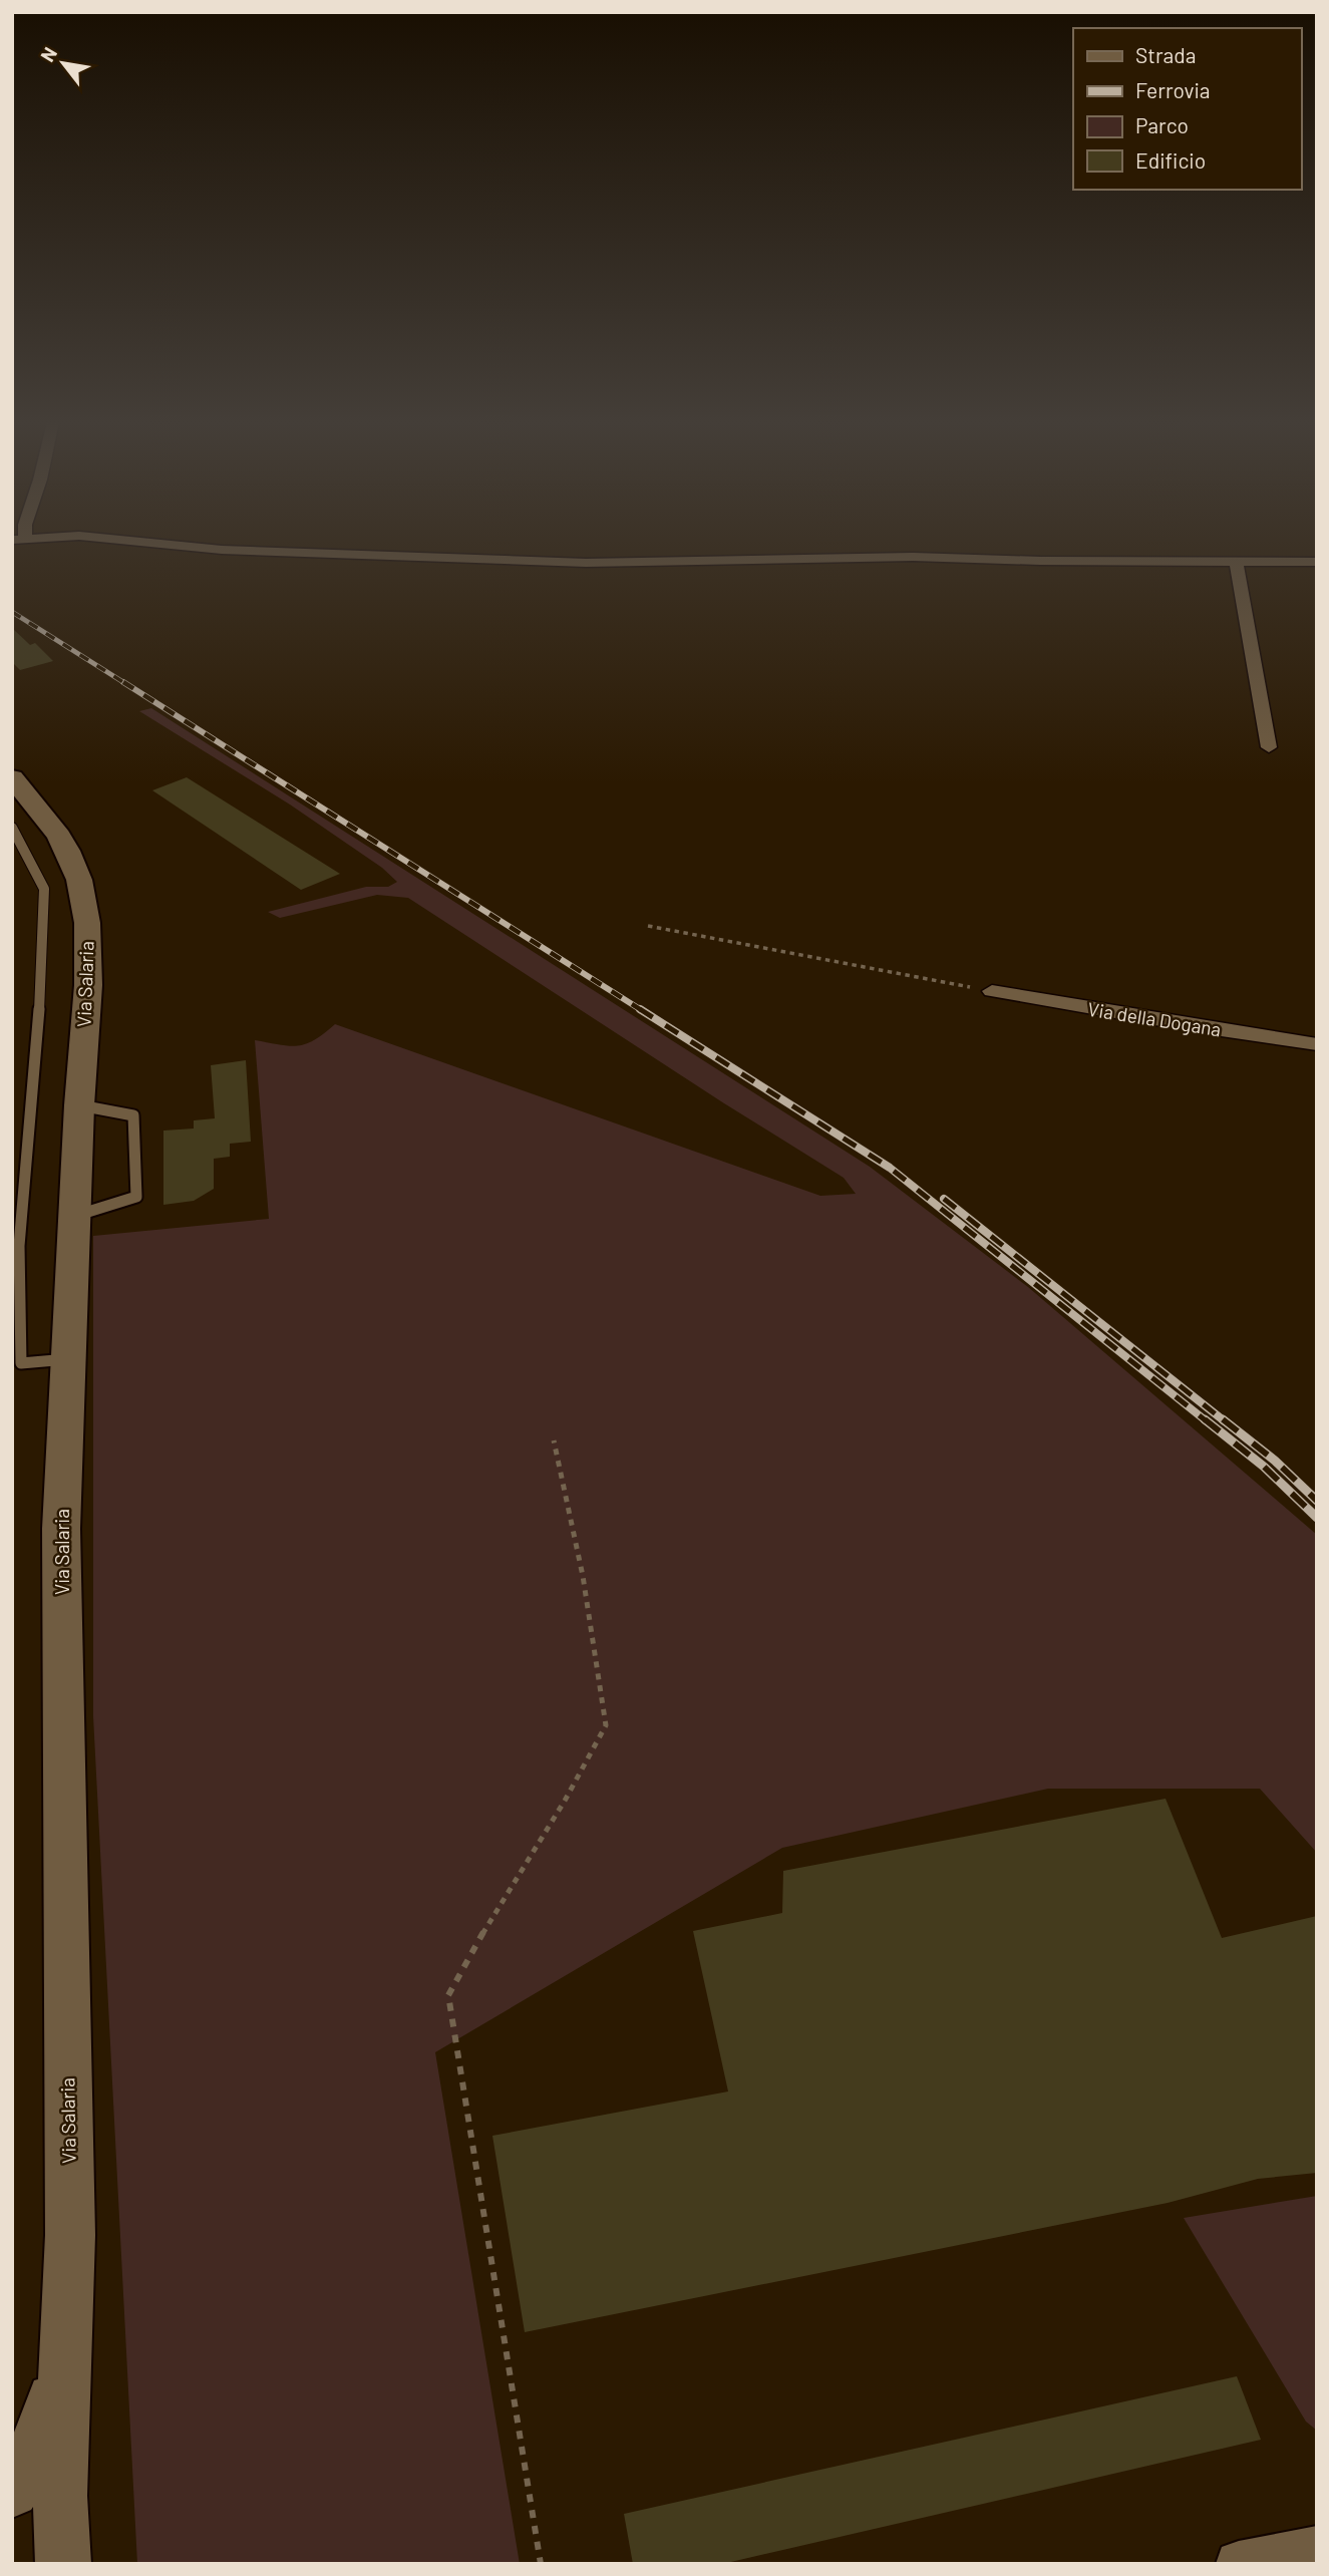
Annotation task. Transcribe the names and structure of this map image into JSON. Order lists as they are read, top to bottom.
{
  "streets": {
    "main road": ["Via Salaria"],
    "street": ["Via della Dogana"]
  },
  "legend": [
    "Strada",
    "Ferrovia",
    "Parco",
    "Edificio"
  ],
  "north": "top left"
}
